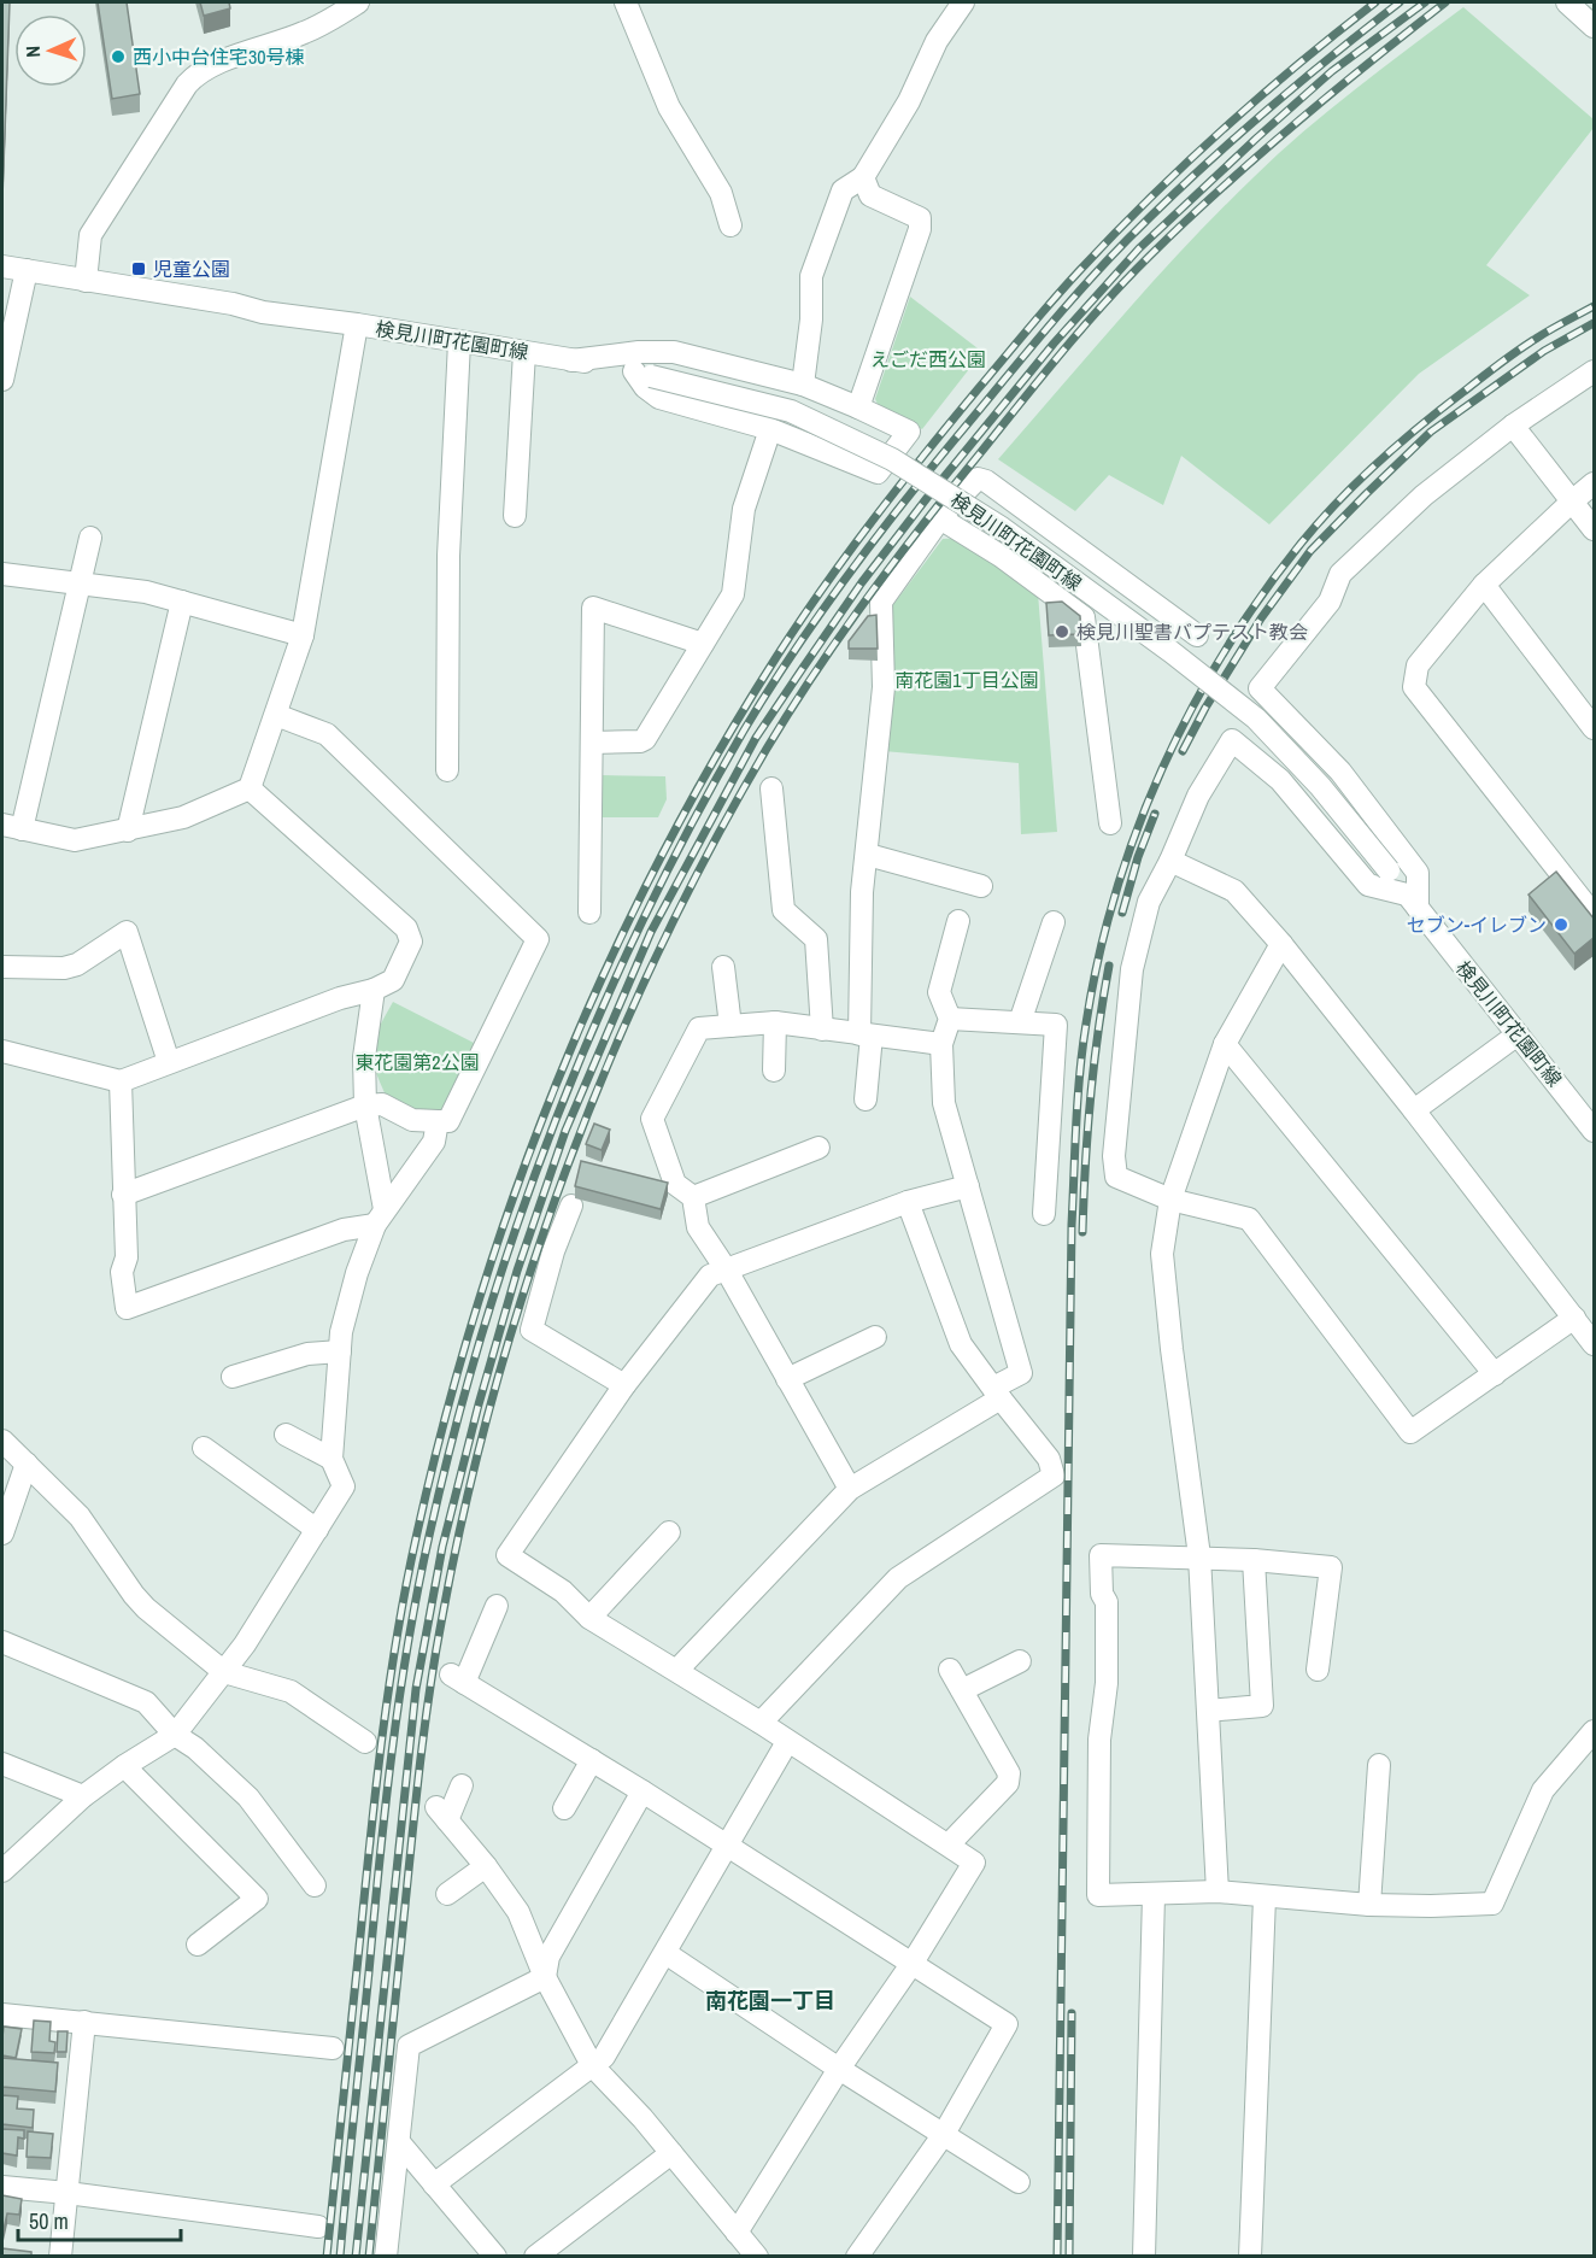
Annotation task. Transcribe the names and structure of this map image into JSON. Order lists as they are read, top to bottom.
{
  "streets": {
    "street": ["検見川町花園町線"]
  },
  "districts": ["南花園一丁目"],
  "parks": ["えごだ西公園", "南花園1丁目公園", "東花園第2公園"],
  "places": {
    "other": ["西小中台住宅30号棟", "検見川聖書バプテスト教会", "セブン-イレブン"],
    "transit": ["児童公園"]
  },
  "scale_bar": "50 m",
  "north": "left"
}
